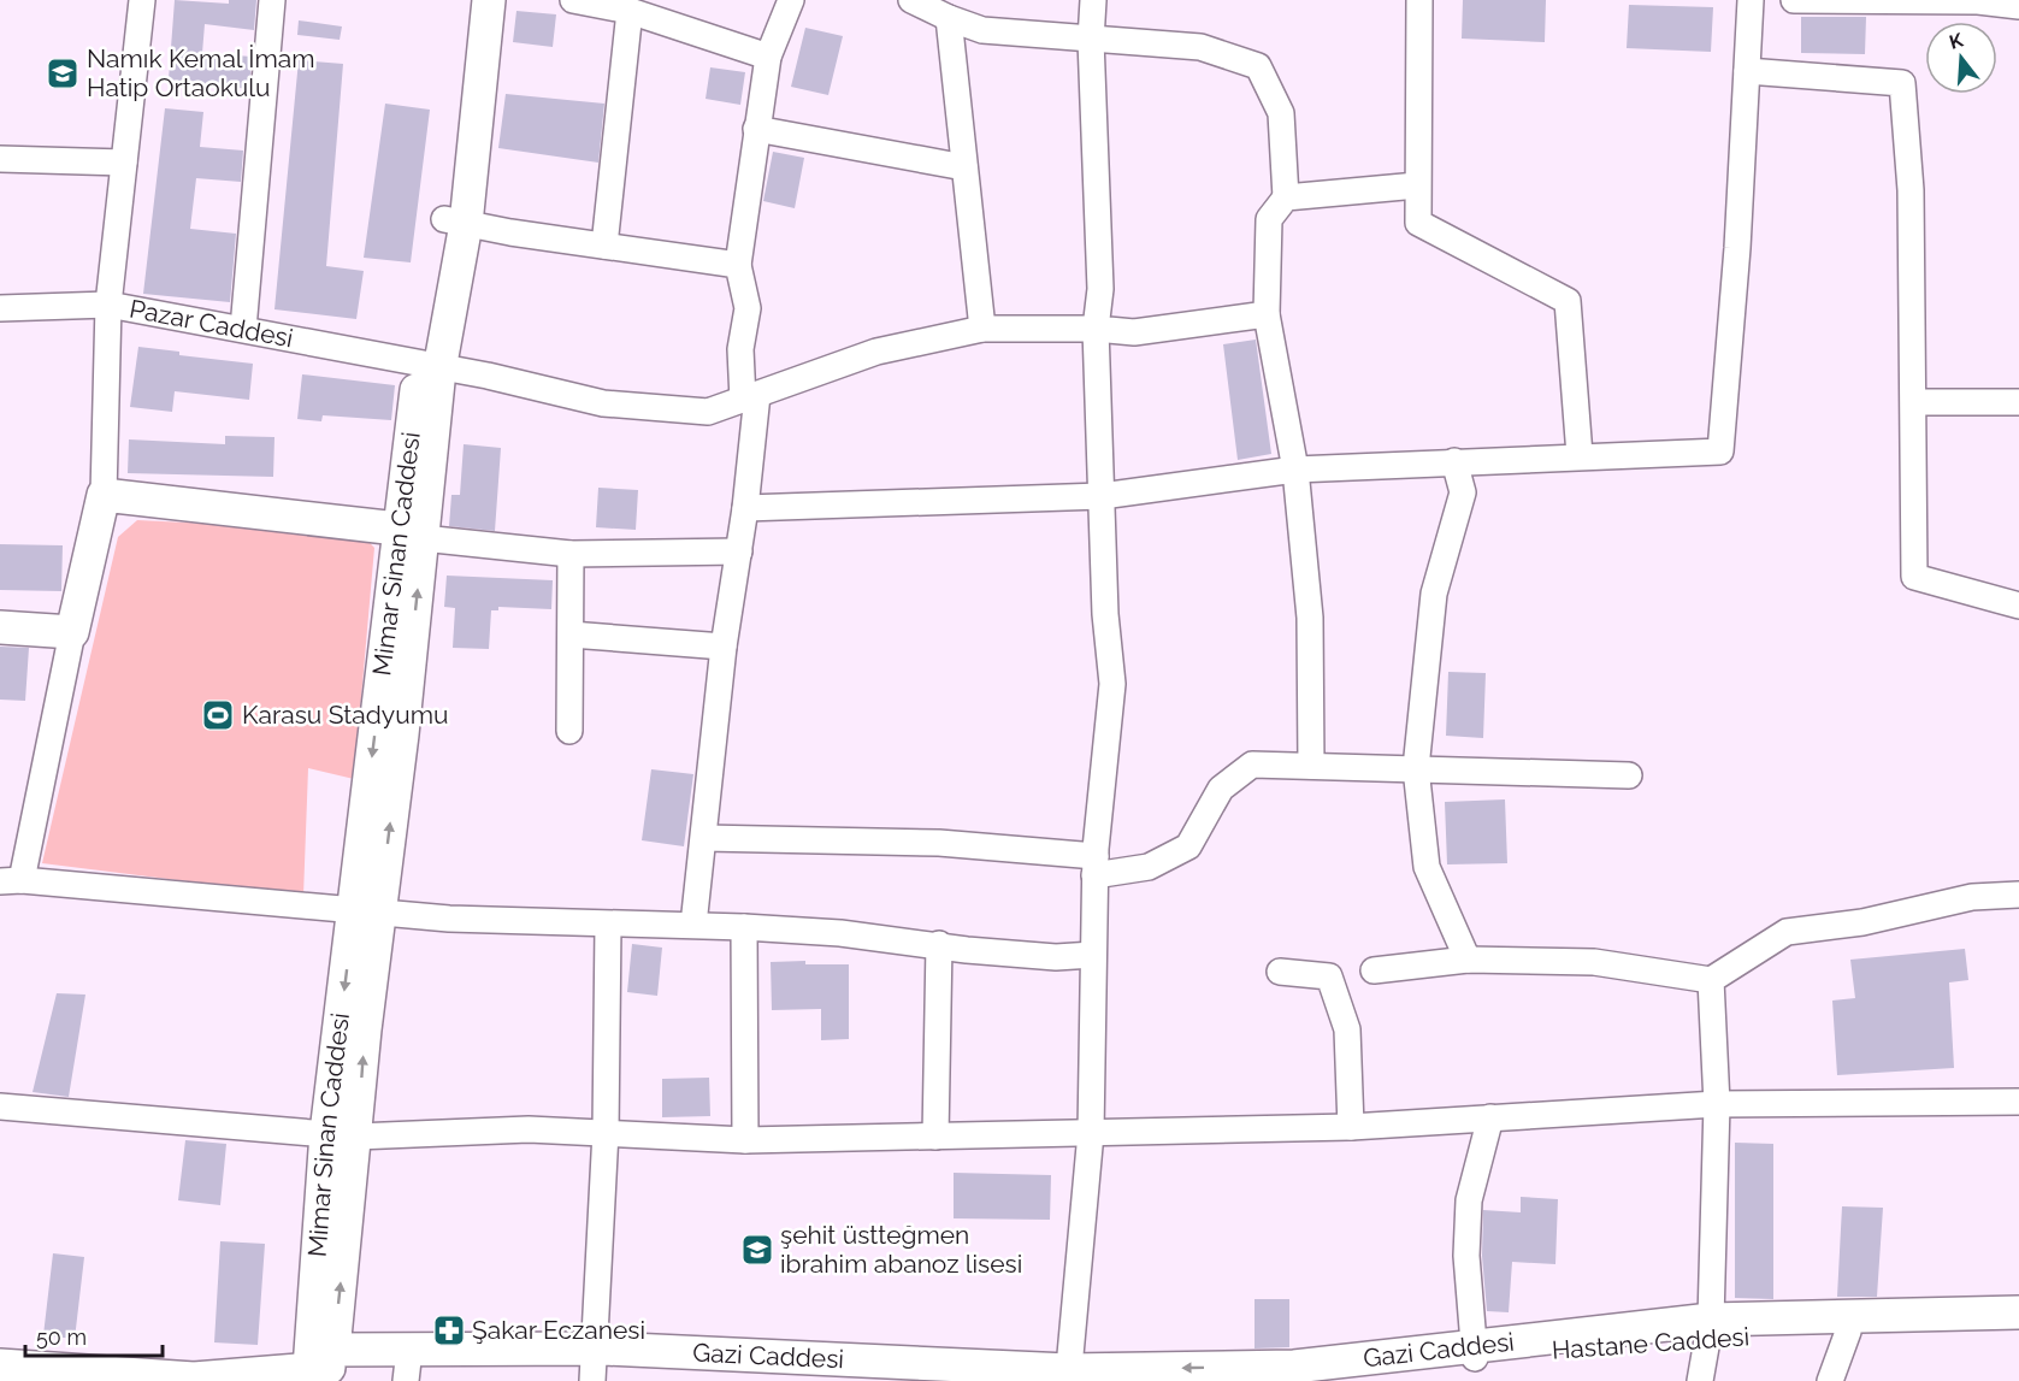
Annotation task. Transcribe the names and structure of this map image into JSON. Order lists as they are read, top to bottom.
{
  "streets": {
    "main road": ["Mimar Sinan Caddesi", "Hastane Caddesi", "Gazi Caddesi"],
    "street": ["Pazar Caddesi"]
  },
  "crossings": [
    ["Pazar Caddesi", "Mimar Sinan Caddesi"],
    ["Hastane Caddesi", "Gazi Caddesi"]
  ],
  "one_way": ["Gazi Caddesi"],
  "places": {
    "school or university": ["Namık Kemal İmam Hatip Ortaokulu", "şehit üstteğmen ibrahim abanoz lisesi"],
    "sports": ["Karasu Stadyumu"],
    "pharmacy": ["Şakar Eczanesi"]
  },
  "scale_bar": "50 m",
  "north": "top"
}
